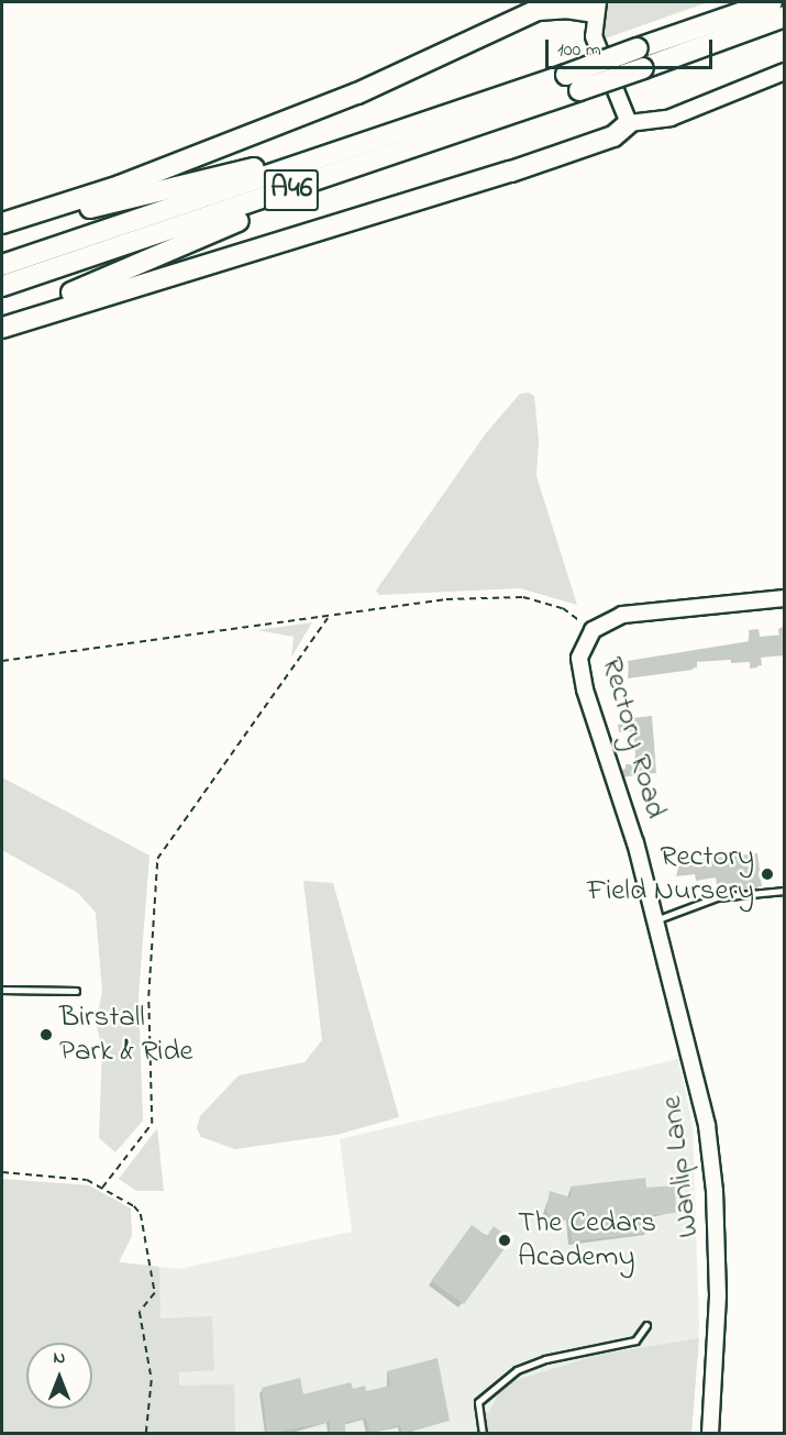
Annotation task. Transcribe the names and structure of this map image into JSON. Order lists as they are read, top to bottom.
{
  "streets": {
    "highway": ["A46"],
    "street": ["Rectory Road", "Wanlip Lane"]
  },
  "crossings": [
    ["Rectory Road", "Wanlip Lane"]
  ],
  "places": ["Rectory Field Nursery", "Birstall Park & Ride", "The Cedars Academy"],
  "scale_bar": "100 m",
  "north": "top"
}
